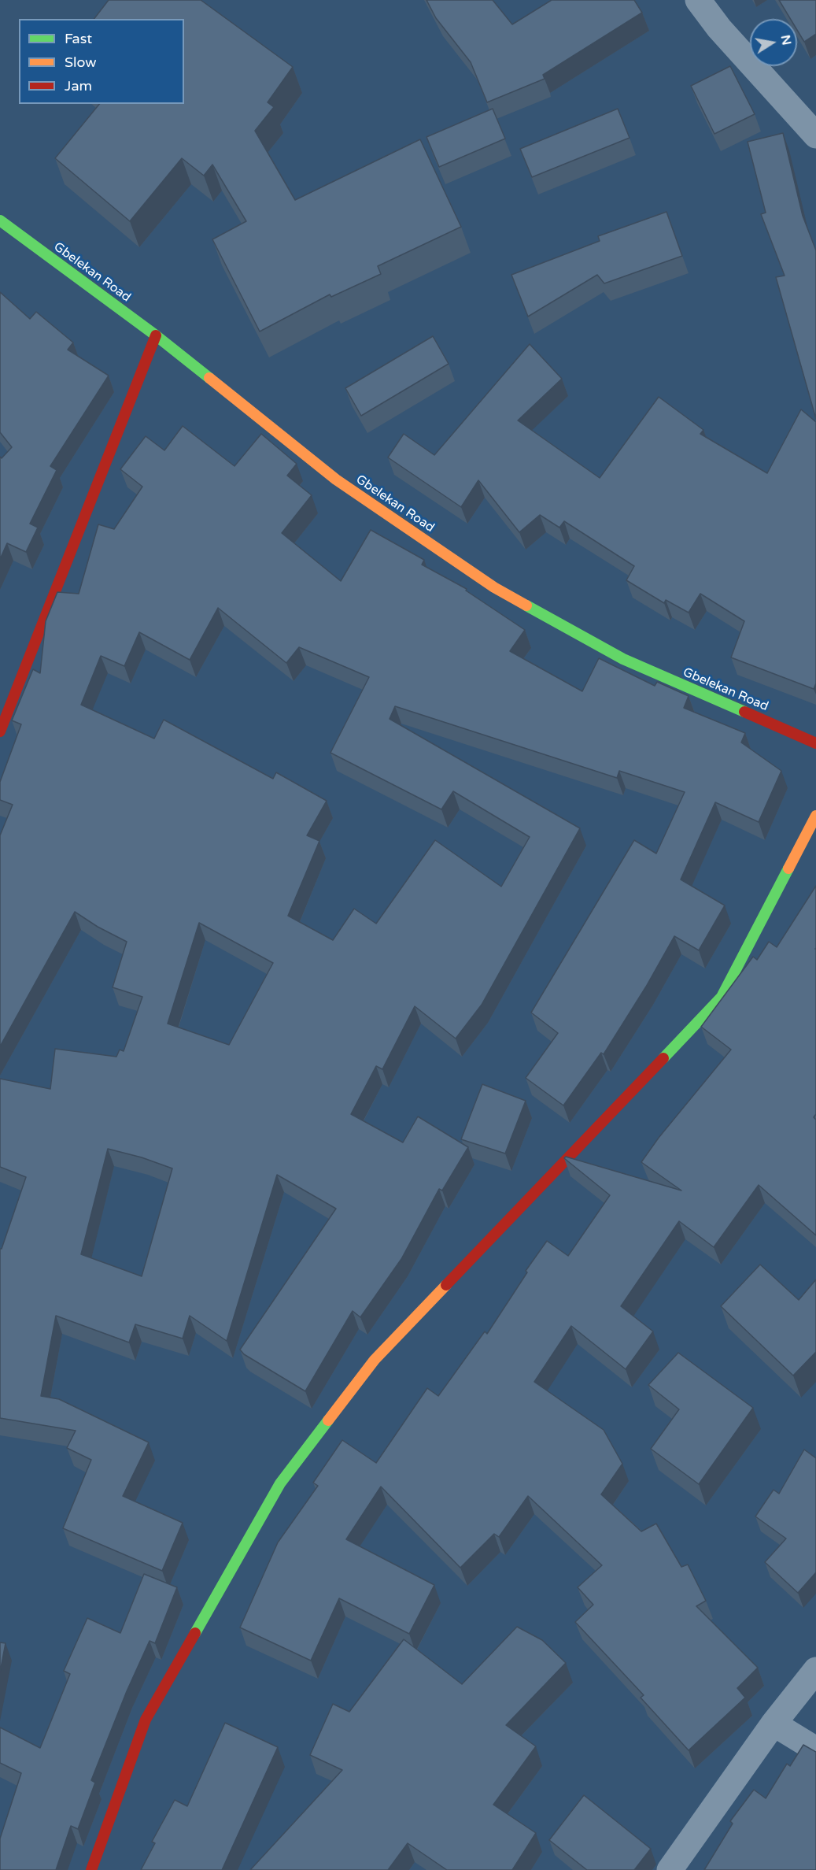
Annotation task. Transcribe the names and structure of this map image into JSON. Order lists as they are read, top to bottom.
{
  "streets": {
    "street": ["Gbelekan Road"]
  },
  "legend": ["Fast", "Slow", "Jam"],
  "north": "right"
}
